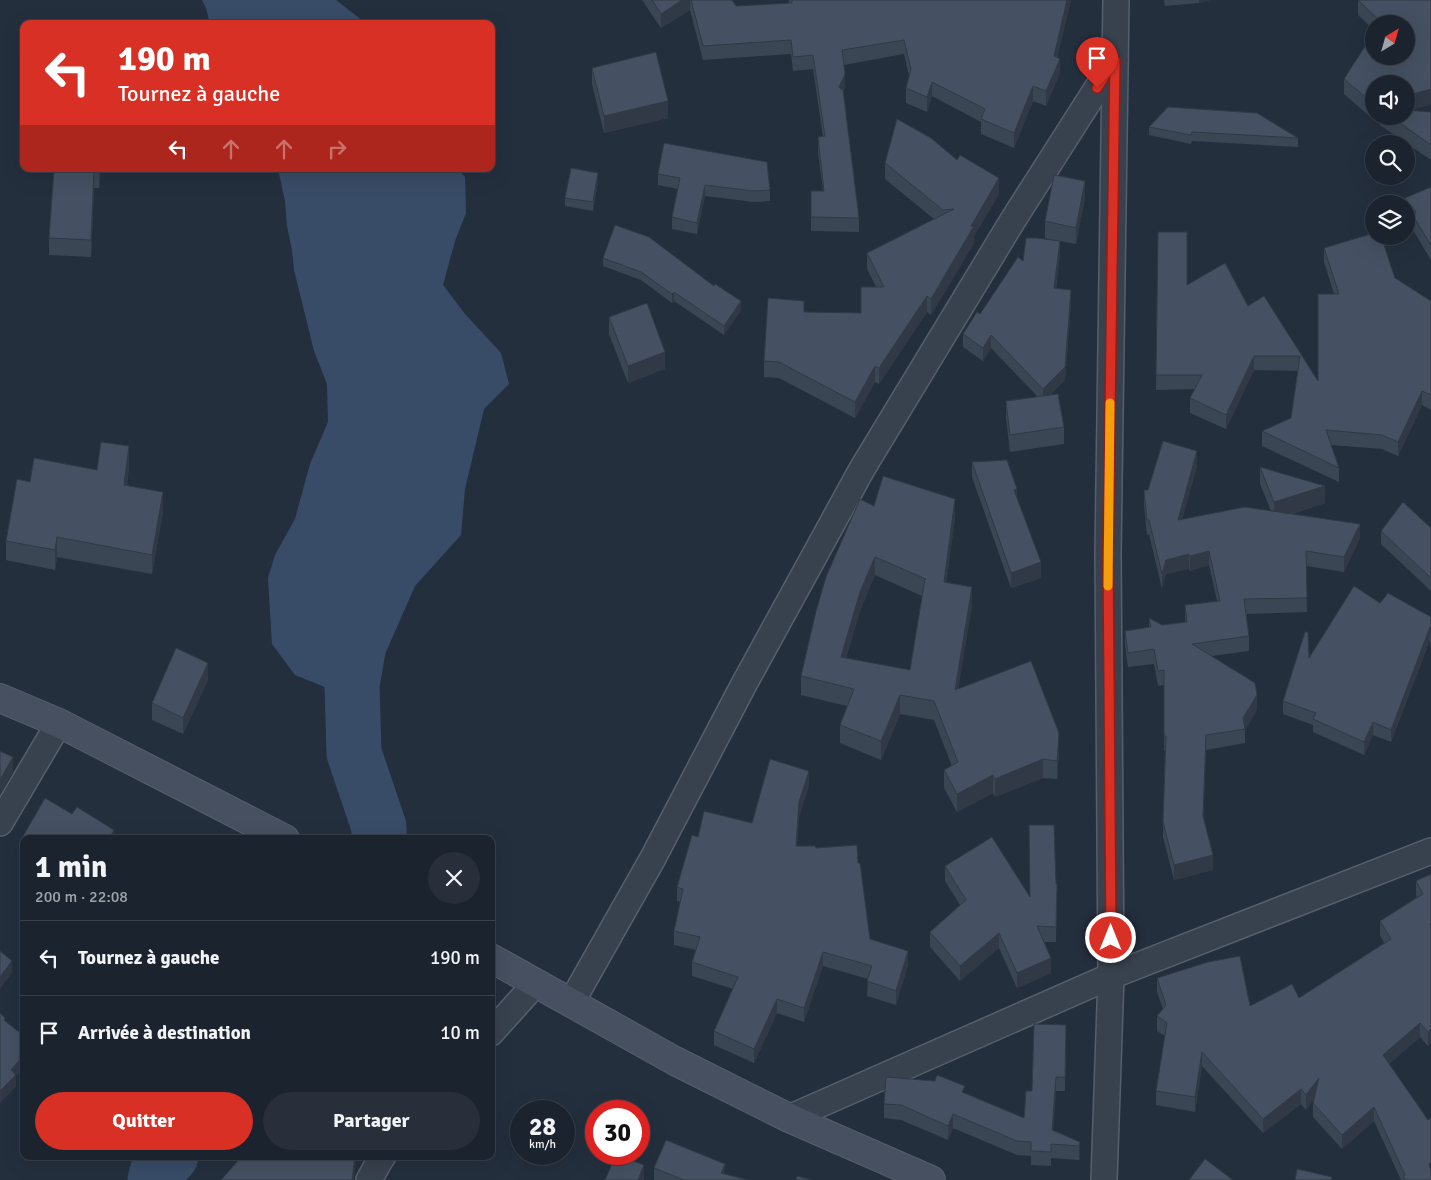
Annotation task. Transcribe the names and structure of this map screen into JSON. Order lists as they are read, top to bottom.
{
  "north": "top right",
  "page": {
    "turn": ["190 m", "Tournez à gauche"],
    "heading": ["1 min", "200 m · 22:08"],
    "list": [
      {
        "name": "Tournez à gauche",
        "value": "190 m"
      },
      {
        "name": "Arrivée à destination",
        "value": "10 m"
      }
    ],
    "buttons": ["Quitter", "Partager"],
    "speed": "28 km/h",
    "limit": "30"
  }
}
